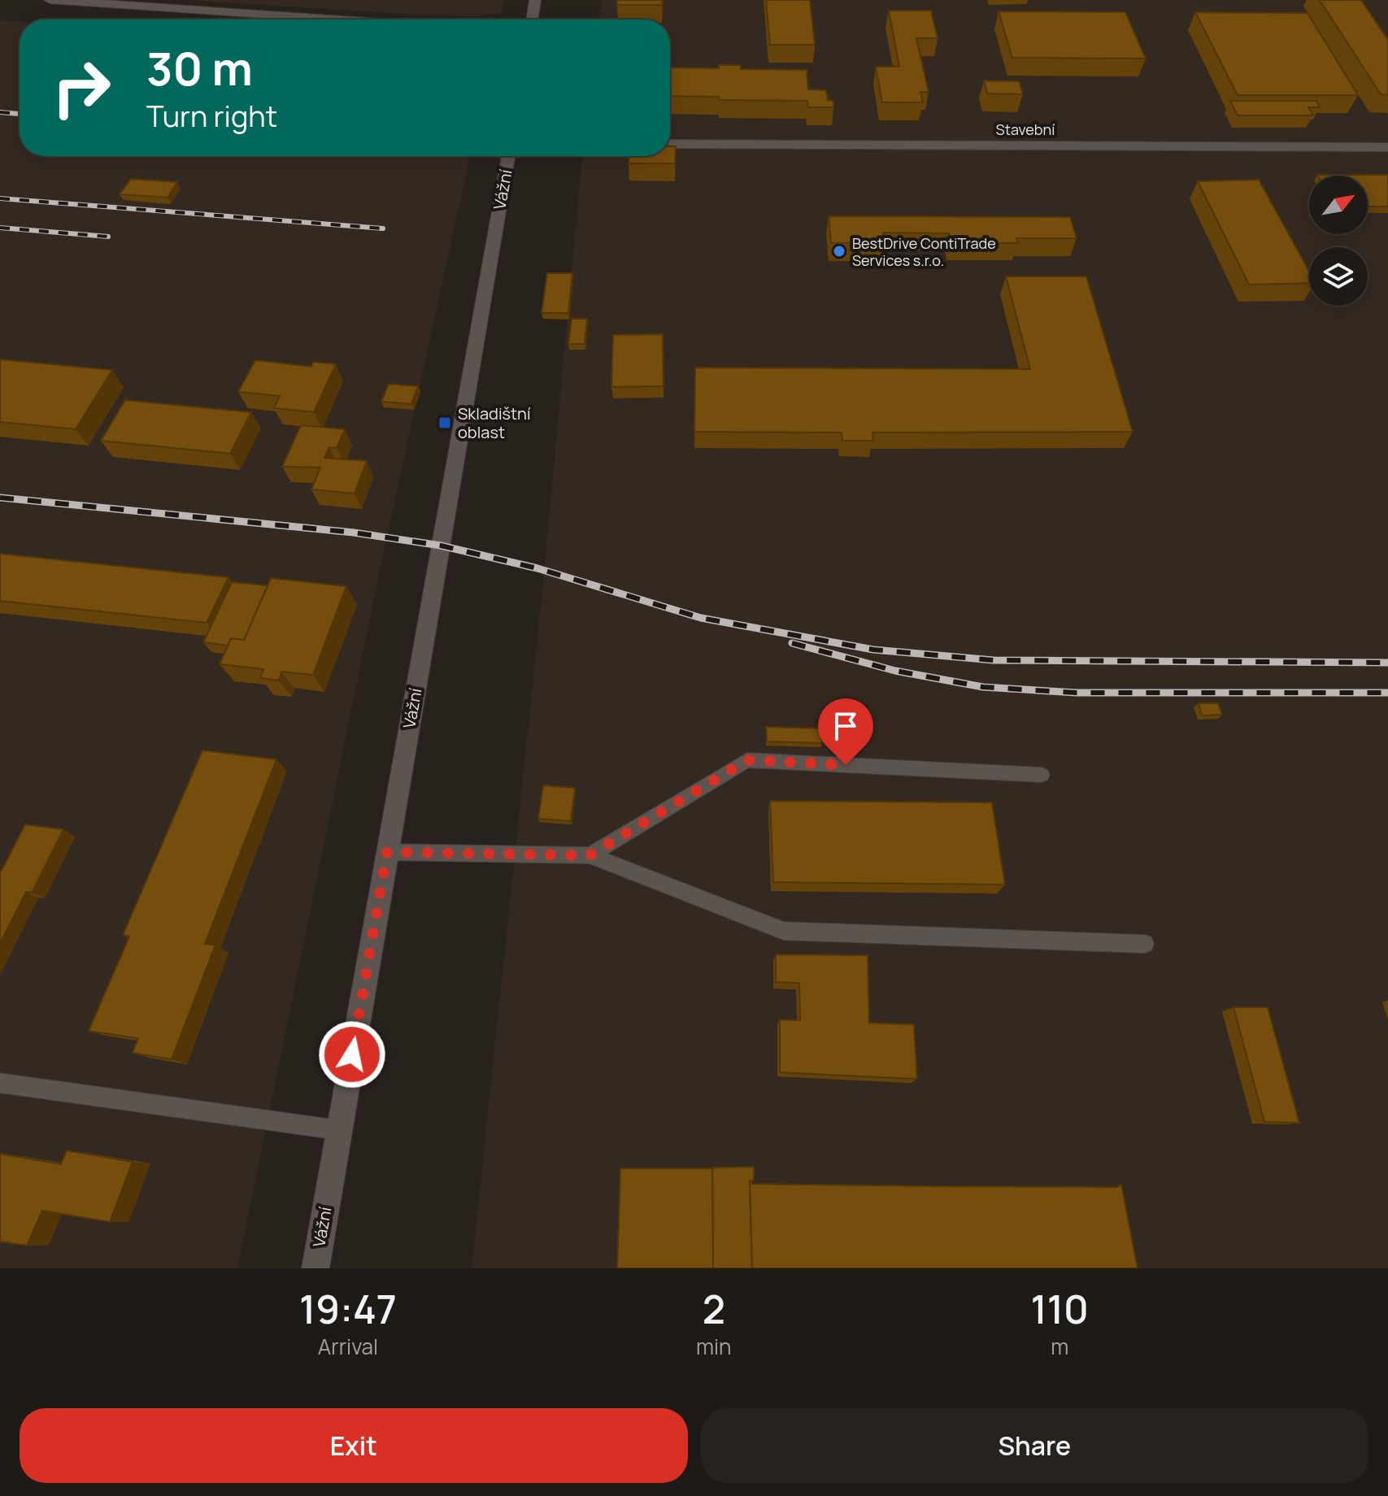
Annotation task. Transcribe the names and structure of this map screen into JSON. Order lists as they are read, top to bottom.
{
  "streets": {
    "street": ["Stavební", "Vážní"]
  },
  "places": {
    "other": ["BestDrive ContiTrade Services s.r.o."],
    "transit": ["Skladištní oblast"]
  },
  "north": "top right",
  "page": {
    "turn": ["30 m", "Turn right"],
    "eta": [
      "19:47",
      "Arrival",
      "2",
      "min",
      "110",
      "m"
    ],
    "buttons": ["Exit", "Share"]
  }
}
